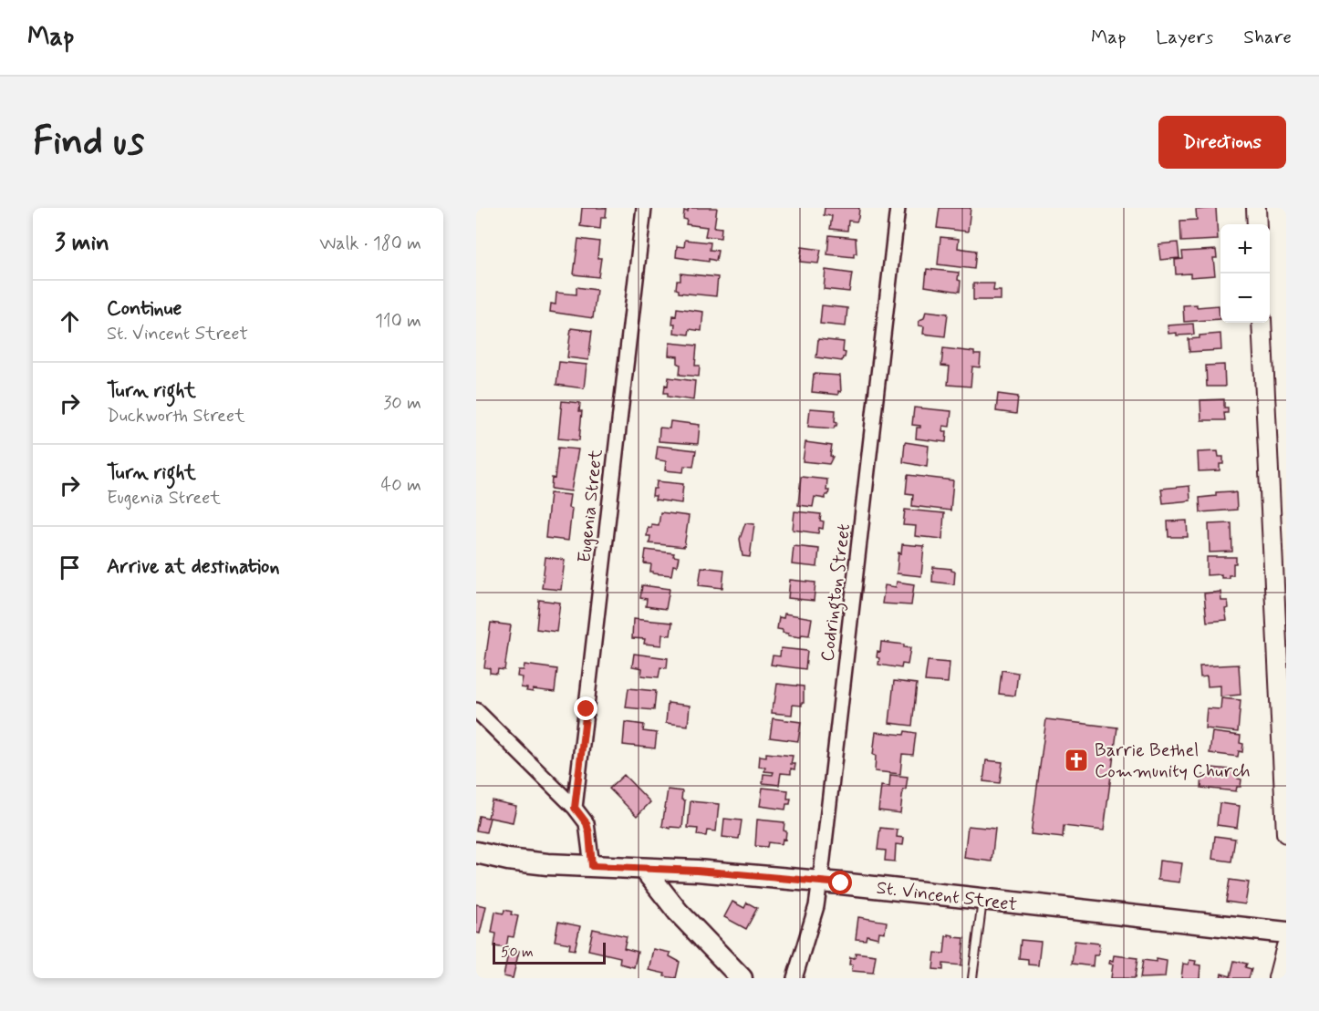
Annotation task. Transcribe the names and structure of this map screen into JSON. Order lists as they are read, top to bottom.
{
  "streets": {
    "main road": ["St. Vincent Street"],
    "street": ["Eugenia Street", "Codrington Street"]
  },
  "crossings": [
    ["Codrington Street", "St. Vincent Street"]
  ],
  "places": {
    "church": ["Barrie Bethel Community Church"]
  },
  "scale_bar": "50 m",
  "page": {
    "header": "Map",
    "nav": ["Map", "Layers", "Share"],
    "buttons": "Directions",
    "title": "Find us",
    "heading": ["3 min", "Walk · 180 m"],
    "map_buttons": ["+", "−"],
    "list": [
      ["Continue", "St. Vincent Street", "110 m"],
      ["Turn right", "Duckworth Street", "30 m"],
      ["Turn right", "Eugenia Street", "40 m"],
      "Arrive at destination"
    ],
    "scale": "50 m"
  }
}
